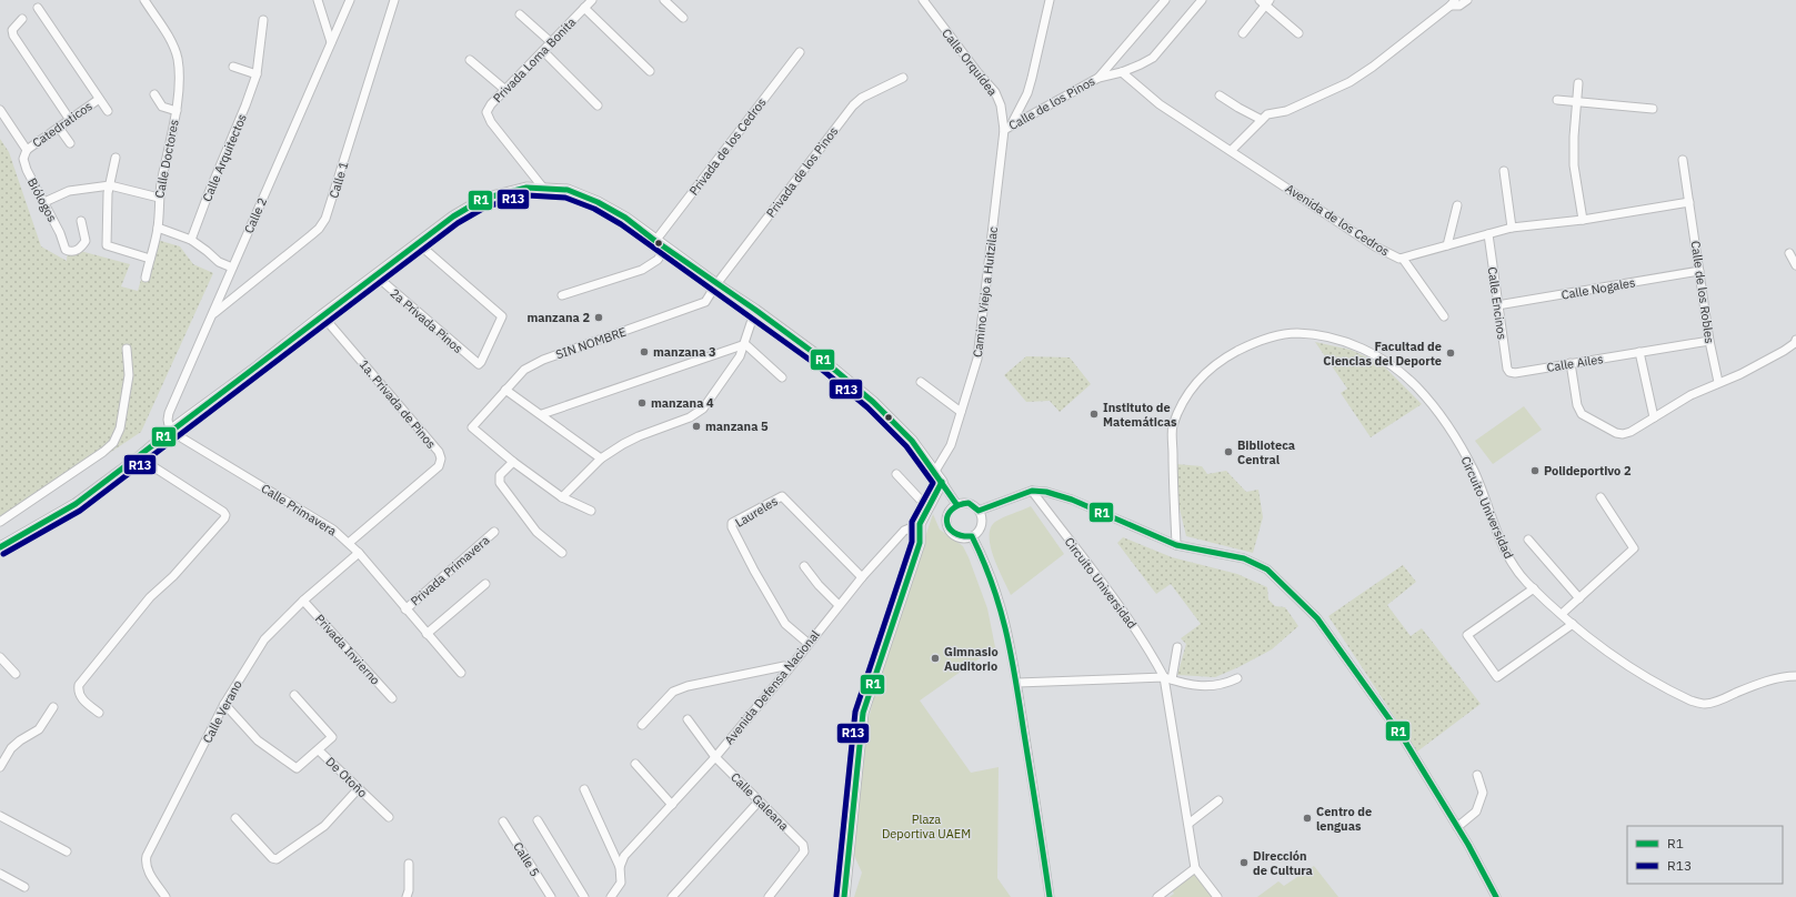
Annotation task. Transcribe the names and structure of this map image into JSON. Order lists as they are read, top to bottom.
{
  "streets": {
    "street": [
      "Privada Loma Bonita",
      "Calle Orquídea",
      "Calle de los Pinos",
      "Catedraticos",
      "Privada de los Cedros",
      "Calle Arquitectos",
      "Calle Doctores",
      "Privada de los Pinos",
      "Calle 1",
      "Biólogos",
      "Calle 2",
      "Avenida de los Cedros",
      "Calle Nogales",
      "Camino Viejo a Huitzilac",
      "Calle de los Robles",
      "Calle Encinos",
      "2a Privada Pinos",
      "SIN NOMBRE",
      "Calle Ailes",
      "1a. Privada de Pinos",
      "Circuito Universidad",
      "Calle Primavera",
      "Laureles",
      "Privada Primavera",
      "Privada Invierno",
      "Avenida Defensa Nacional",
      "Calle Verano",
      "De Otoño",
      "Calle Galeana",
      "Calle 5"
    ]
  },
  "crossings": [
    ["Calle Orquídea", "Calle de los Pinos"],
    ["Calle Orquídea", "Camino Viejo a Huitzilac"],
    ["Calle de los Pinos", "Avenida de los Cedros"],
    ["Calle de los Pinos", "Camino Viejo a Huitzilac"],
    ["Catedraticos", "Biólogos"],
    ["Privada de los Pinos", "SIN NOMBRE"],
    ["Calle 1", "Calle 2"],
    ["Calle 2", "Calle Primavera"],
    ["Avenida de los Cedros", "Calle de los Robles"],
    ["Avenida de los Cedros", "Calle Encinos"],
    ["Calle Nogales", "Calle de los Robles"],
    ["Calle Nogales", "Calle Encinos"],
    ["Calle de los Robles", "Calle Ailes"],
    ["Calle Encinos", "Calle Ailes"],
    ["1a. Privada de Pinos", "Calle Primavera"],
    ["Calle Primavera", "Privada Primavera"],
    ["Calle Primavera", "Calle Verano"],
    ["Laureles", "Avenida Defensa Nacional"],
    ["Privada Invierno", "Calle Verano"],
    ["Avenida Defensa Nacional", "Calle Galeana"],
    ["Calle Verano", "De Otoño"]
  ],
  "parks": ["Plaza Deportiva UAEM"],
  "places": [
    "manzana 2",
    "manzana 3",
    "Facultad de Ciencias del Deporte",
    "manzana 4",
    "Instituto de Matemáticas",
    "manzana 5",
    "Biblioteca Central",
    "Polideportivo 2",
    "Gimnasio Auditorio",
    "Centro de lenguas",
    "Dirección de Cultura"
  ],
  "lines": ["transit line R1", "transit line R13"],
  "legend": ["R1", "R13"]
}
